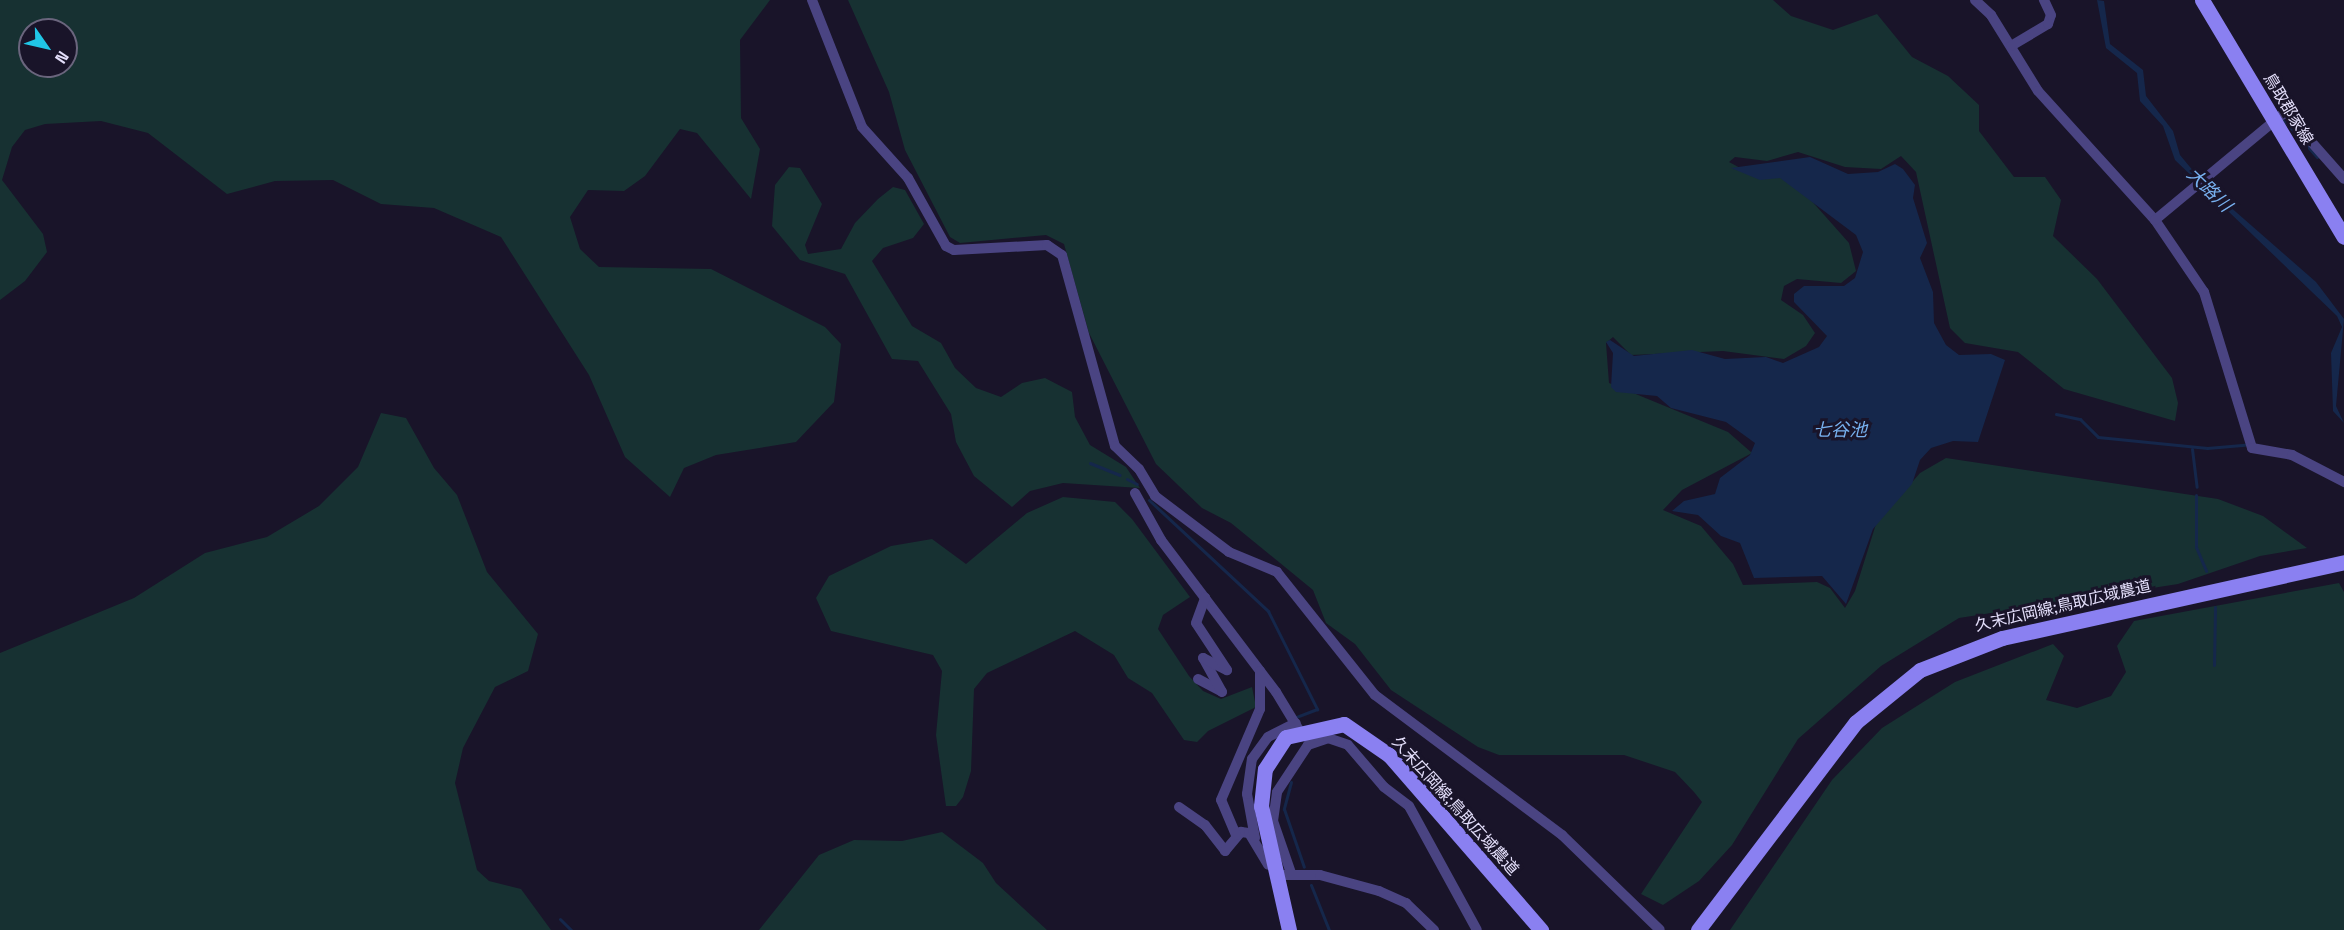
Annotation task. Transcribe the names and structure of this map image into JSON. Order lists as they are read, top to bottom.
{
  "streets": {
    "street": ["鳥取郡家線", "久末広岡線;鳥取広域農道"]
  },
  "water": ["大路川", "七谷池"],
  "north": "bottom right"
}
